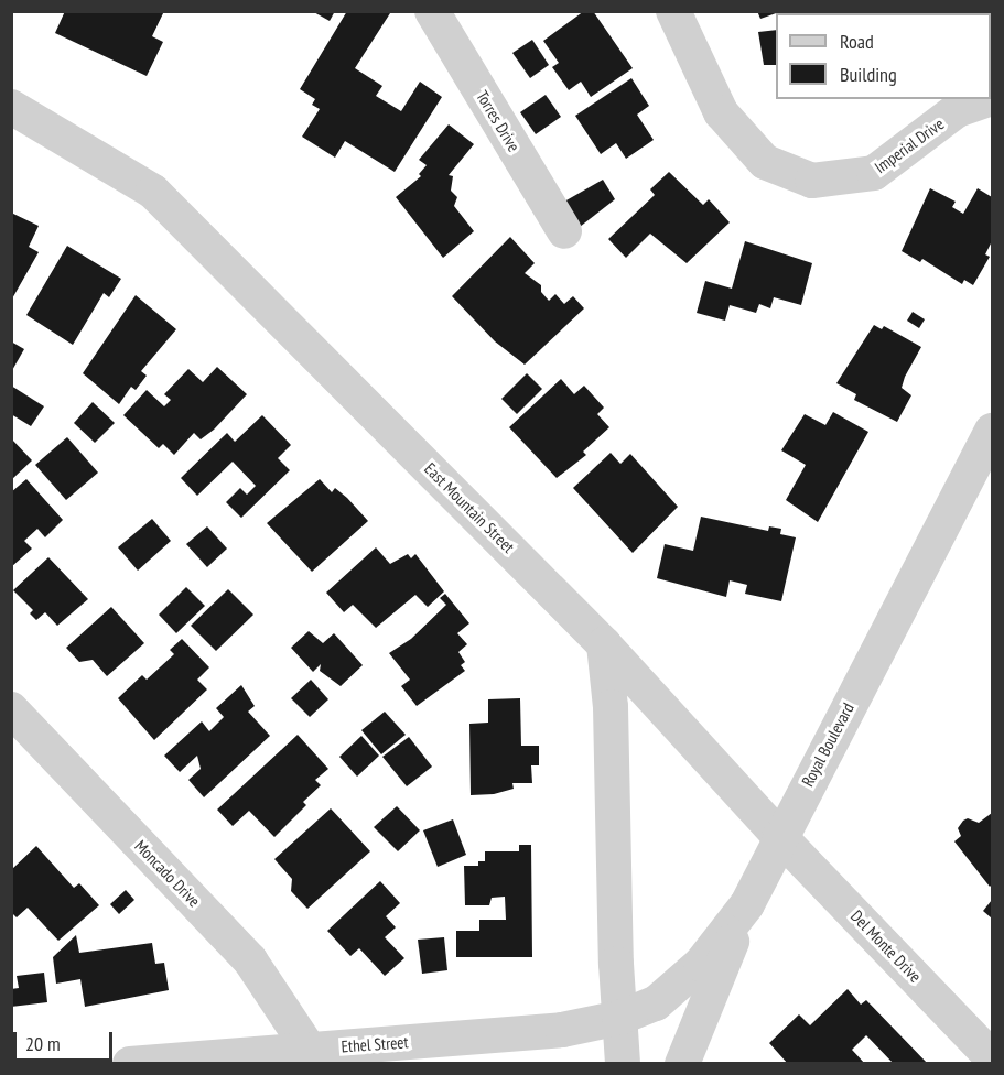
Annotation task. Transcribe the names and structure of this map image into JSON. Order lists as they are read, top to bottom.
{
  "streets": {
    "street": [
      "Torres Drive",
      "Imperial Drive",
      "East Mountain Street",
      "Royal Boulevard",
      "Moncado Drive",
      "Del Monte Drive",
      "Ethel Street"
    ]
  },
  "crossings": [
    ["East Mountain Street", "Royal Boulevard"],
    ["East Mountain Street", "Del Monte Drive"],
    ["Royal Boulevard", "Del Monte Drive"],
    ["Royal Boulevard", "Ethel Street"],
    ["Moncado Drive", "Ethel Street"]
  ],
  "legend": ["Road", "Building"],
  "scale_bar": "20 m"
}
